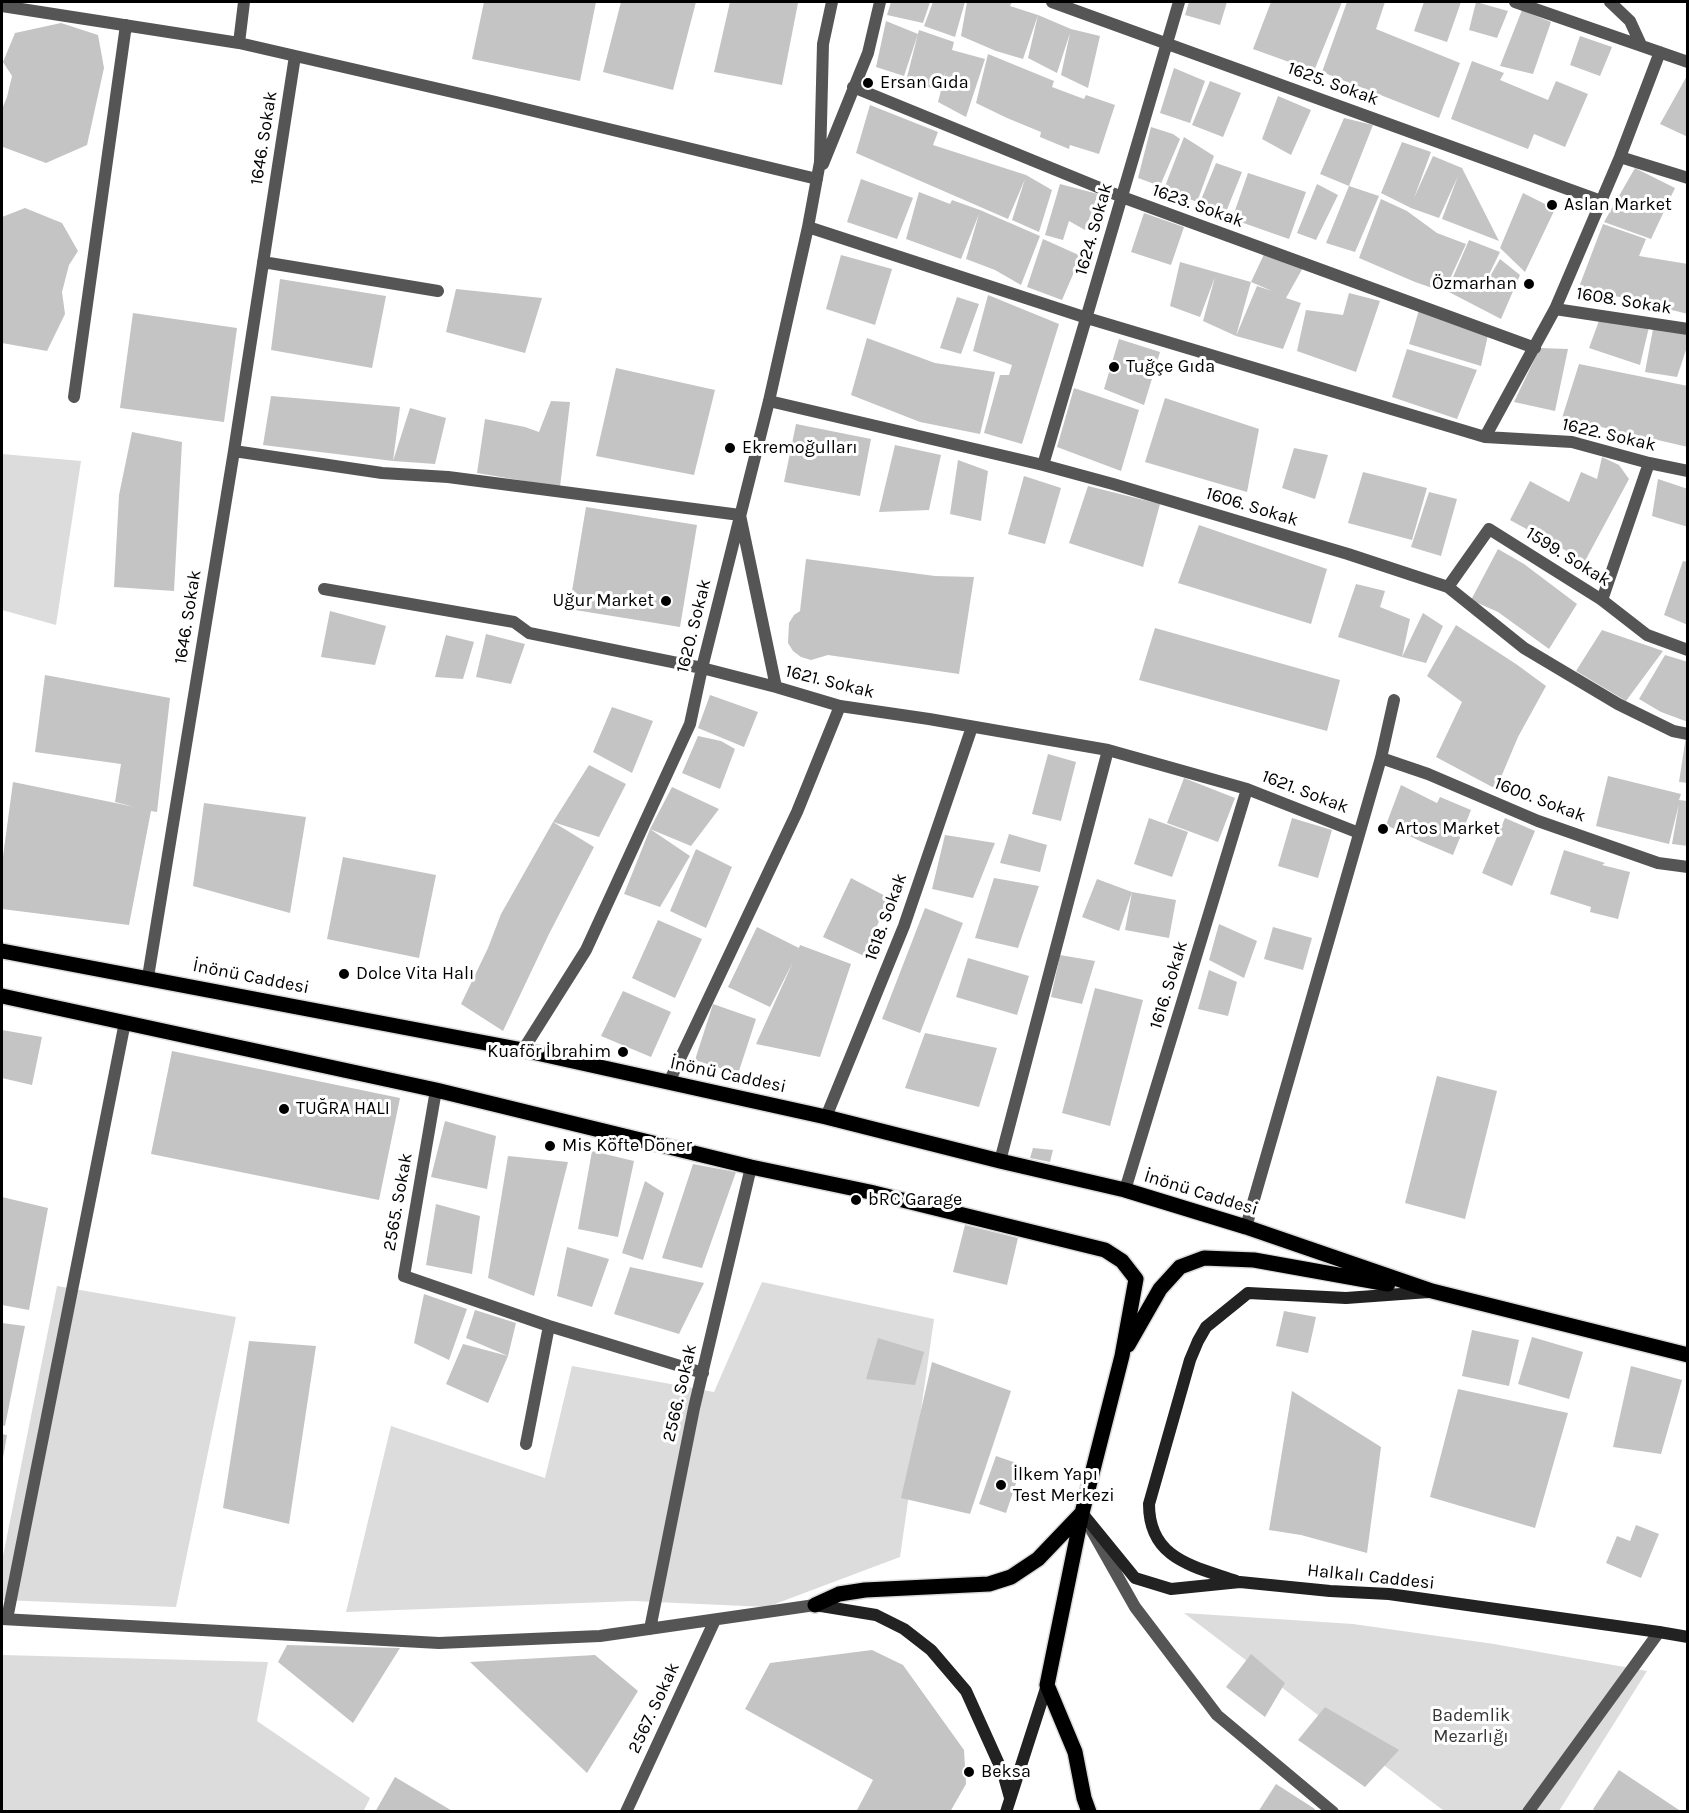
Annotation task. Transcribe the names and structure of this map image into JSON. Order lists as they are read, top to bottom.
{
  "streets": {
    "main road": ["İnönü Caddesi", "Halkalı Caddesi"],
    "street": [
      "1625. Sokak",
      "1646. Sokak",
      "1623. Sokak",
      "1624. Sokak",
      "1608. Sokak",
      "1622. Sokak",
      "1606. Sokak",
      "1599. Sokak",
      "1620. Sokak",
      "1621. Sokak",
      "1600. Sokak",
      "1618. Sokak",
      "1616. Sokak",
      "2565. Sokak",
      "2566. Sokak",
      "2567. Sokak"
    ]
  },
  "crossings": [
    ["1625. Sokak", "1624. Sokak"],
    ["1646. Sokak", "İnönü Caddesi"],
    ["1623. Sokak", "1624. Sokak"],
    ["1624. Sokak", "1622. Sokak"],
    ["1624. Sokak", "1606. Sokak"],
    ["1622. Sokak", "1620. Sokak"],
    ["1606. Sokak", "1599. Sokak"],
    ["1606. Sokak", "1620. Sokak"],
    ["1620. Sokak", "1621. Sokak"],
    ["1620. Sokak", "İnönü Caddesi"],
    ["1621. Sokak", "1618. Sokak"],
    ["1621. Sokak", "1616. Sokak"],
    ["1618. Sokak", "İnönü Caddesi"],
    ["İnönü Caddesi", "1616. Sokak"],
    ["İnönü Caddesi", "Halkalı Caddesi"],
    ["2565. Sokak", "2566. Sokak"]
  ],
  "parks": ["Bademlik Mezarlığı"],
  "places": [
    "Ersan Gıda",
    "Aslan Market",
    "Özmarhan",
    "Tuğçe Gıda",
    "Ekremoğulları",
    "Uğur Market",
    "Artos Market",
    "Dolce Vita Halı",
    "Kuaför İbrahim",
    "TUĞRA HALI",
    "Mis Köfte Döner",
    "bRC Garage",
    "İlkem Yapı Test Merkezi",
    "Beksa"
  ]
}
